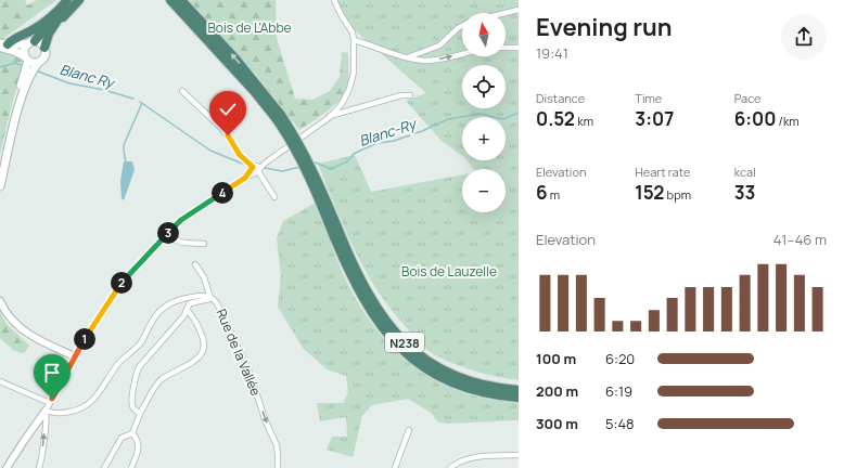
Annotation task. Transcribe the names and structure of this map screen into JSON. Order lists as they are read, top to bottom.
{
  "streets": {
    "highway": ["N238"],
    "street": ["Rue de la Vallée"]
  },
  "one_way": ["Rue de la Vallée"],
  "water": ["Blanc Ry", "Blanc-Ry"],
  "parks": ["Bois de L'Abbe", "Bois de Lauzelle"],
  "north": "top",
  "page": {
    "heading": ["Evening run", "19:41"],
    "map_buttons": ["+", "−"],
    "stats": [
      ["Distance", "0.52 km"],
      ["Time", "3:07"],
      ["Pace", "6:00 /km"],
      ["Elevation", "6 m"],
      ["Heart rate", "152 bpm"],
      ["kcal", "33"]
    ],
    "pins": [
      "4",
      "3",
      "2",
      "1"
    ],
    "chart": ["Elevation", "41–46 m"],
    "list": [
      {
        "name": "100 m",
        "note": "6:20"
      },
      {
        "name": "200 m",
        "note": "6:19"
      },
      {
        "name": "300 m",
        "note": "5:48"
      }
    ]
  }
}
